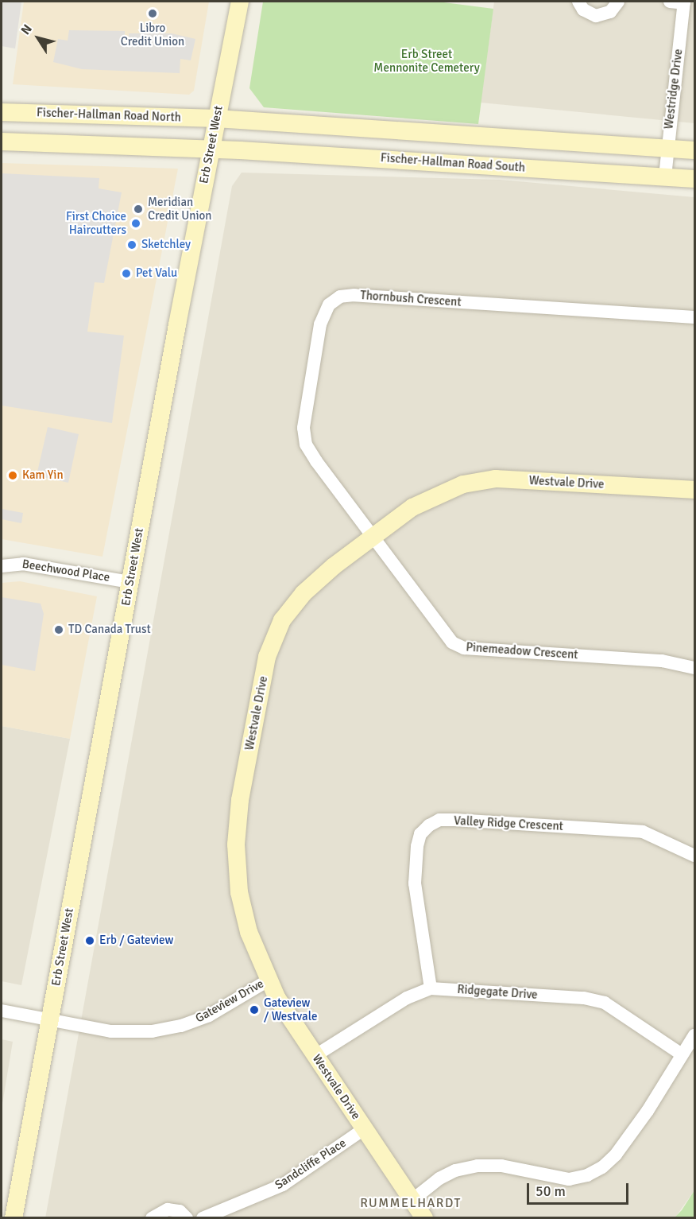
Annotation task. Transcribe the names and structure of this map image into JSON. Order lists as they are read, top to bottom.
{
  "streets": {
    "main road": [
      "Fischer-Hallman Road North",
      "Erb Street West",
      "Fischer-Hallman Road South",
      "Westvale Drive"
    ],
    "street": [
      "Westridge Drive",
      "Thornbush Crescent",
      "Beechwood Place",
      "Pinemeadow Crescent",
      "Valley Ridge Crescent",
      "Ridgegate Drive",
      "Gateview Drive",
      "Sandcliffe Place"
    ]
  },
  "crossings": [
    ["Westridge Drive", "Fischer-Hallman Road South"],
    ["Fischer-Hallman Road North", "Erb Street West"],
    ["Erb Street West", "Fischer-Hallman Road South"],
    ["Erb Street West", "Beechwood Place"],
    ["Erb Street West", "Gateview Drive"],
    ["Thornbush Crescent", "Westvale Drive"],
    ["Thornbush Crescent", "Pinemeadow Crescent"],
    ["Westvale Drive", "Pinemeadow Crescent"],
    ["Westvale Drive", "Ridgegate Drive"],
    ["Westvale Drive", "Gateview Drive"],
    ["Westvale Drive", "Sandcliffe Place"],
    ["Valley Ridge Crescent", "Ridgegate Drive"]
  ],
  "districts": ["RUMMELHARDT"],
  "parks": ["Erb Street Mennonite Cemetery"],
  "places": [
    "Libro Credit Union",
    "Meridian Credit Union",
    "First Choice Haircutters",
    "Sketchley",
    "Pet Valu",
    "Kam Yin",
    "TD Canada Trust",
    "Erb / Gateview",
    "Gateview / Westvale"
  ],
  "scale_bar": "50 m",
  "north": "top left"
}
